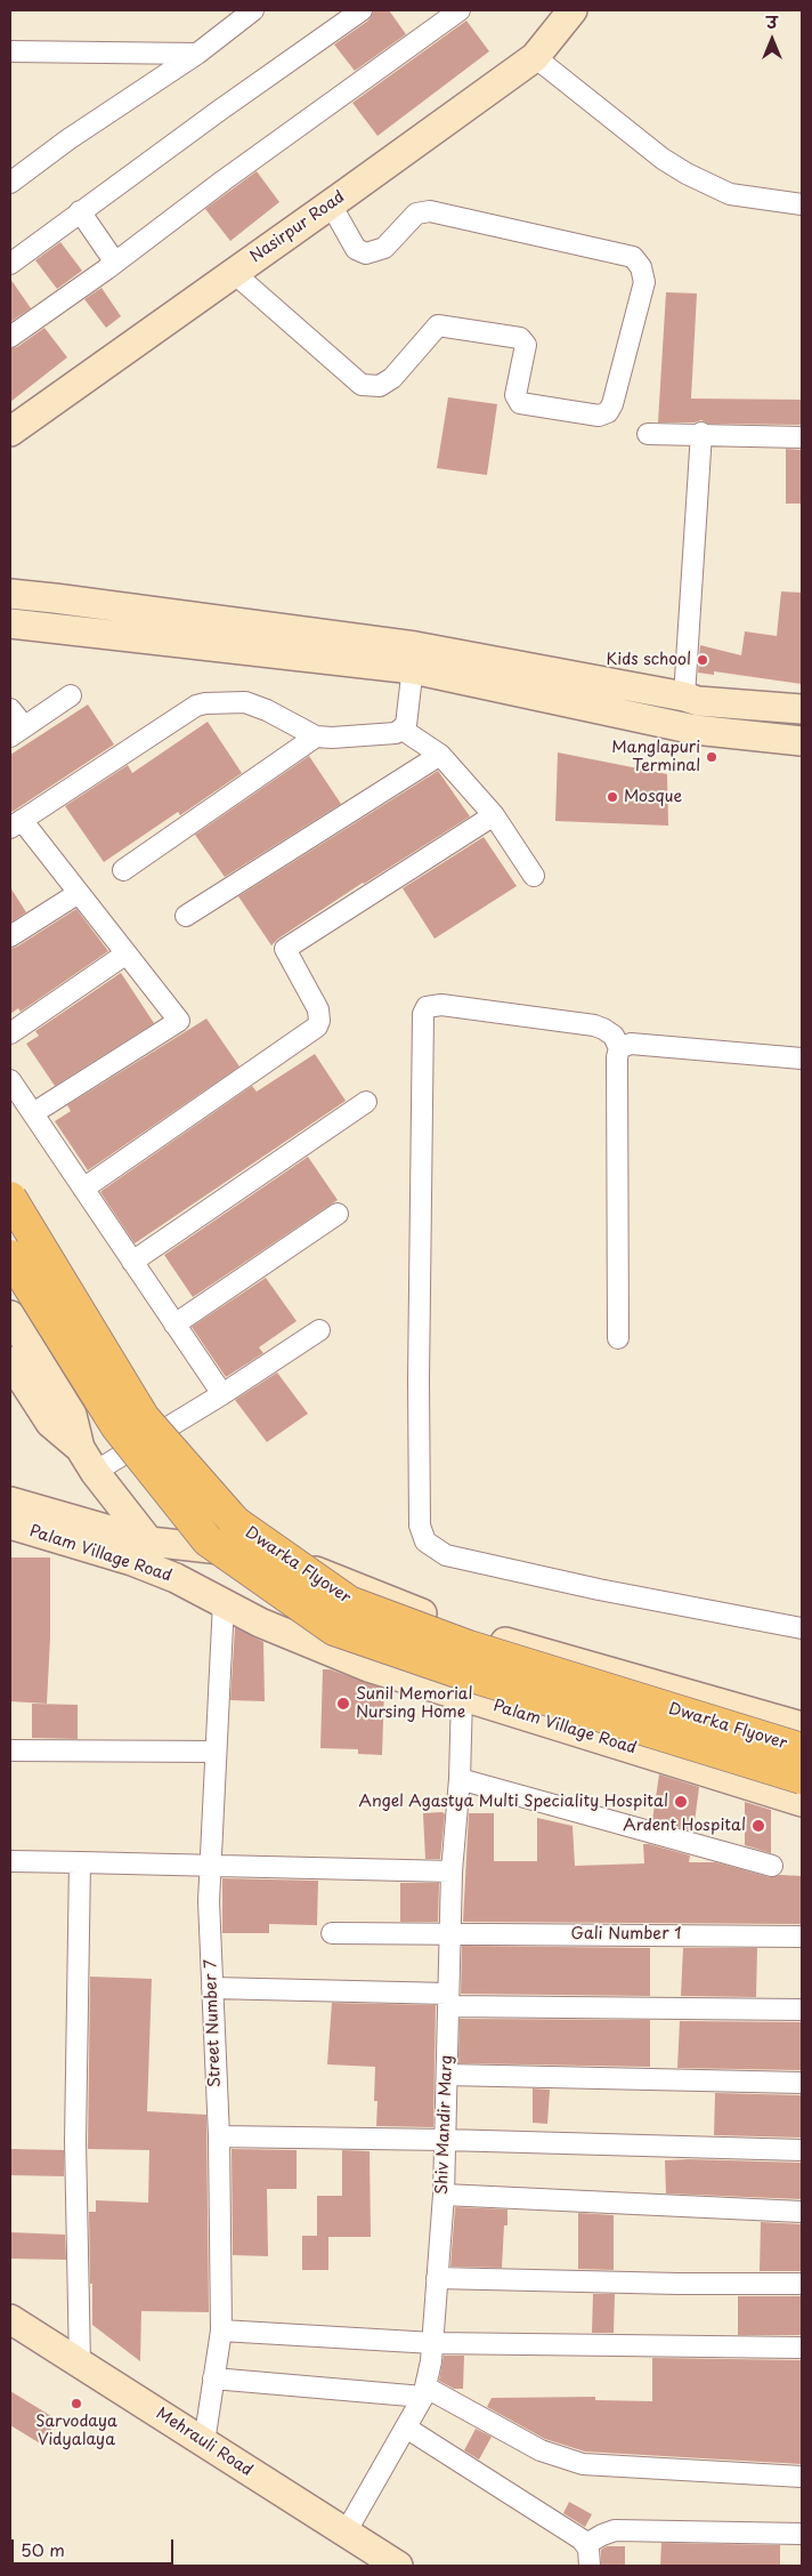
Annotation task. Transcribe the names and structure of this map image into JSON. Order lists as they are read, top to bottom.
{
  "streets": {
    "main road": ["Dwarka Flyover"],
    "street": [
      "Nasirpur Road",
      "Palam Village Road",
      "Gali Number 1",
      "Street Number 7",
      "Shiv Mandir Marg",
      "Mehrauli Road"
    ]
  },
  "crossings": [
    ["Palam Village Road", "Street Number 7"],
    ["Palam Village Road", "Shiv Mandir Marg"],
    ["Gali Number 1", "Shiv Mandir Marg"],
    ["Street Number 7", "Mehrauli Road"],
    ["Shiv Mandir Marg", "Mehrauli Road"]
  ],
  "places": [
    "Kids school",
    "Manglapuri Terminal",
    "Mosque",
    "Sunil Memorial Nursing Home",
    "Angel Agastya Multi Speciality Hospital",
    "Ardent Hospital",
    "Sarvodaya Vidyalaya"
  ],
  "scale_bar": "50 m",
  "north": "top"
}
